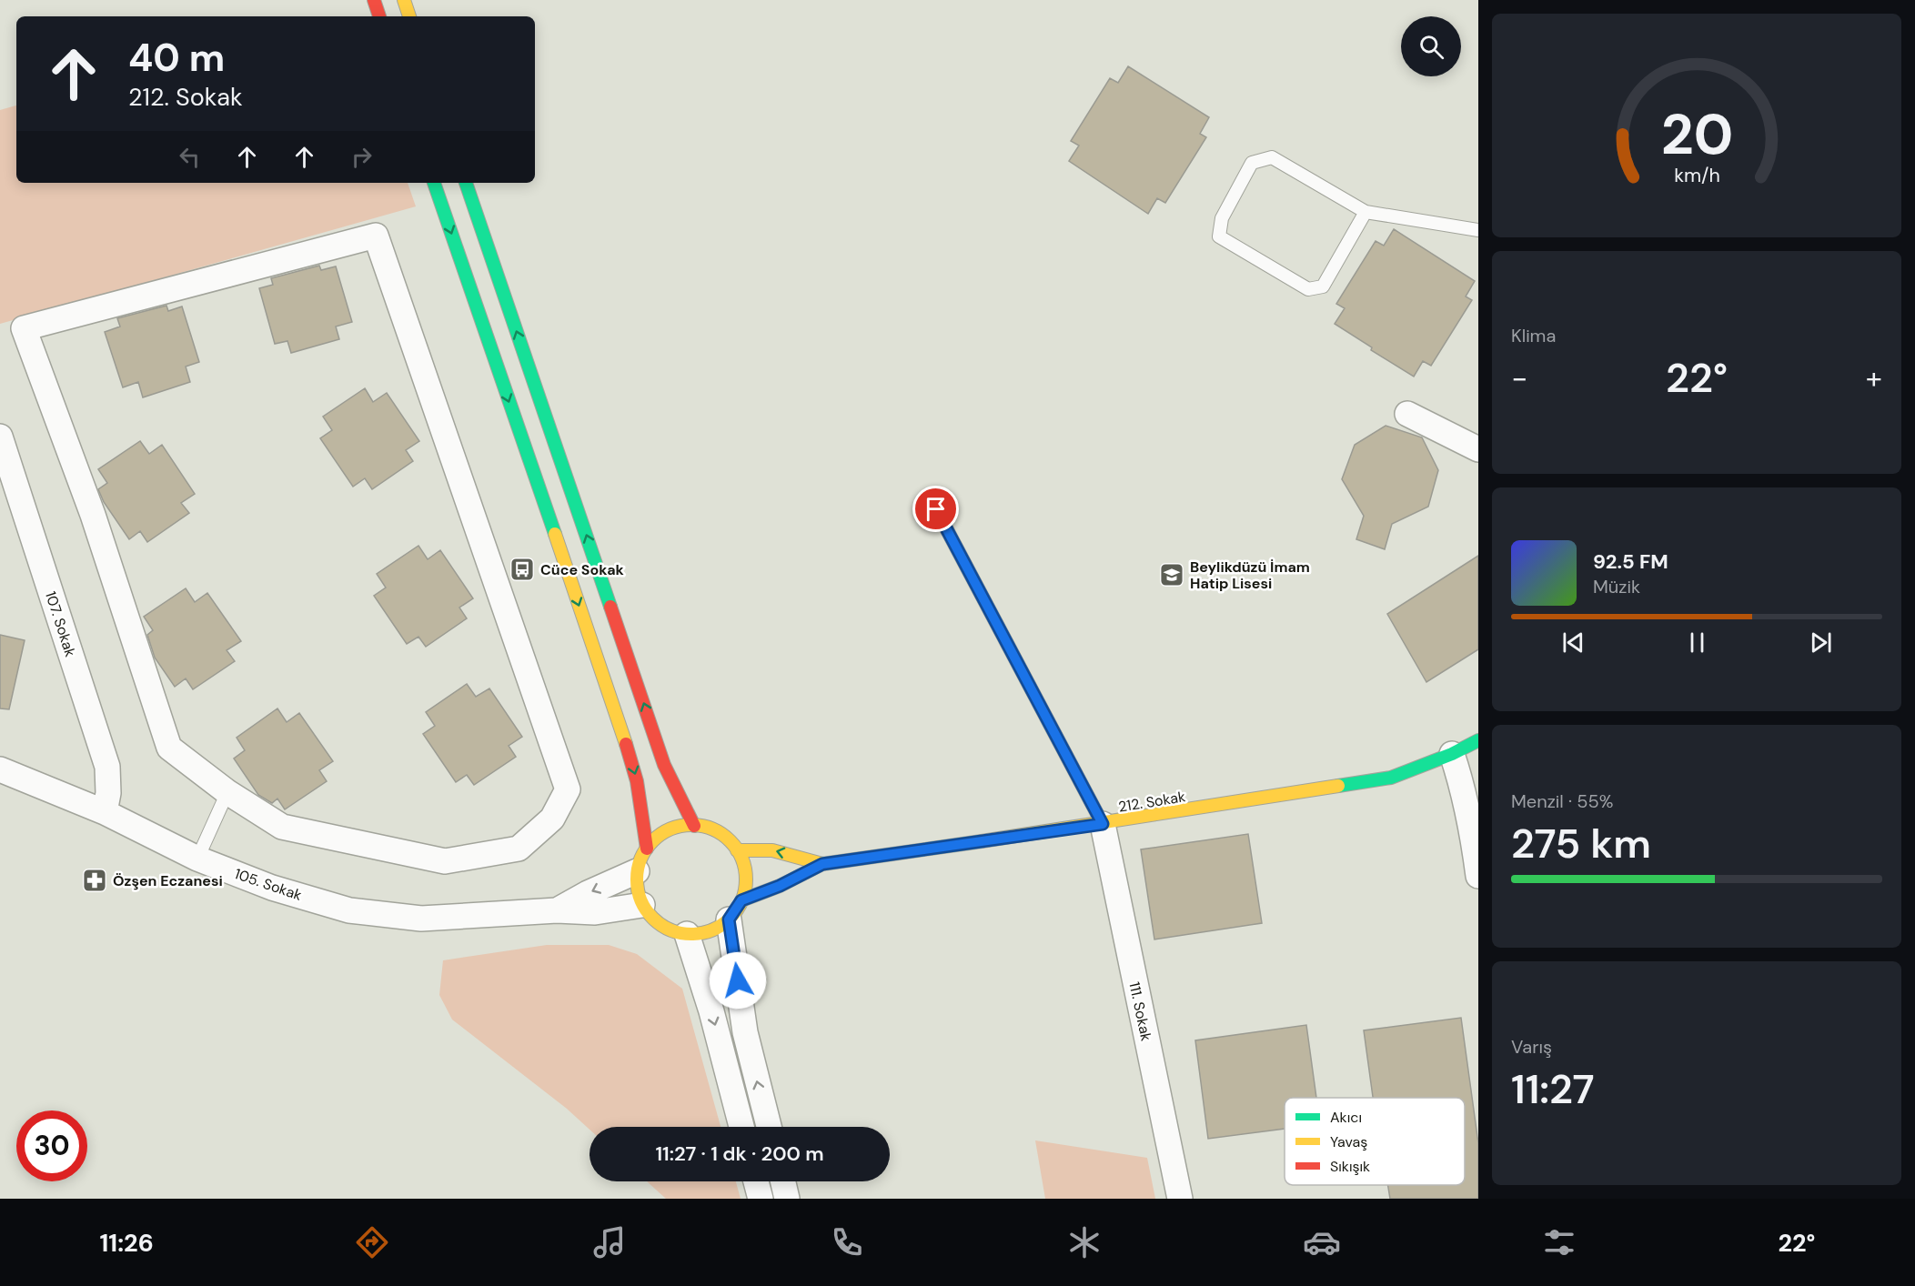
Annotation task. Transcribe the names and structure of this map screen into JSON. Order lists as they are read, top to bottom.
{
  "streets": {
    "street": [
      "107. Sokak",
      "212. Sokak",
      "105. Sokak",
      "111. Sokak"
    ]
  },
  "crossings": [
    ["107. Sokak", "105. Sokak"],
    ["212. Sokak", "111. Sokak"]
  ],
  "places": {
    "bus stop": ["Cüce Sokak"],
    "school or university": ["Beylikdüzü İmam Hatip Lisesi"],
    "pharmacy": ["Özşen Eczanesi"]
  },
  "legend": ["Akıcı", "Yavaş", "Sıkışık"],
  "page": {
    "turn": ["40 m", "212. Sokak"],
    "tile": [
      "Klima",
      ["Menzil · 55%", "275 km"],
      ["Varış", "11:27"]
    ],
    "heat": ["−", "22°", "+"],
    "song": ["92.5 FM", "Müzik"],
    "limit": "30",
    "trip": "11:27 · 1 dk · 200 m",
    "tabs": ["11:26", "22°"],
    "gauge": ["20", "km/h"]
  }
}
